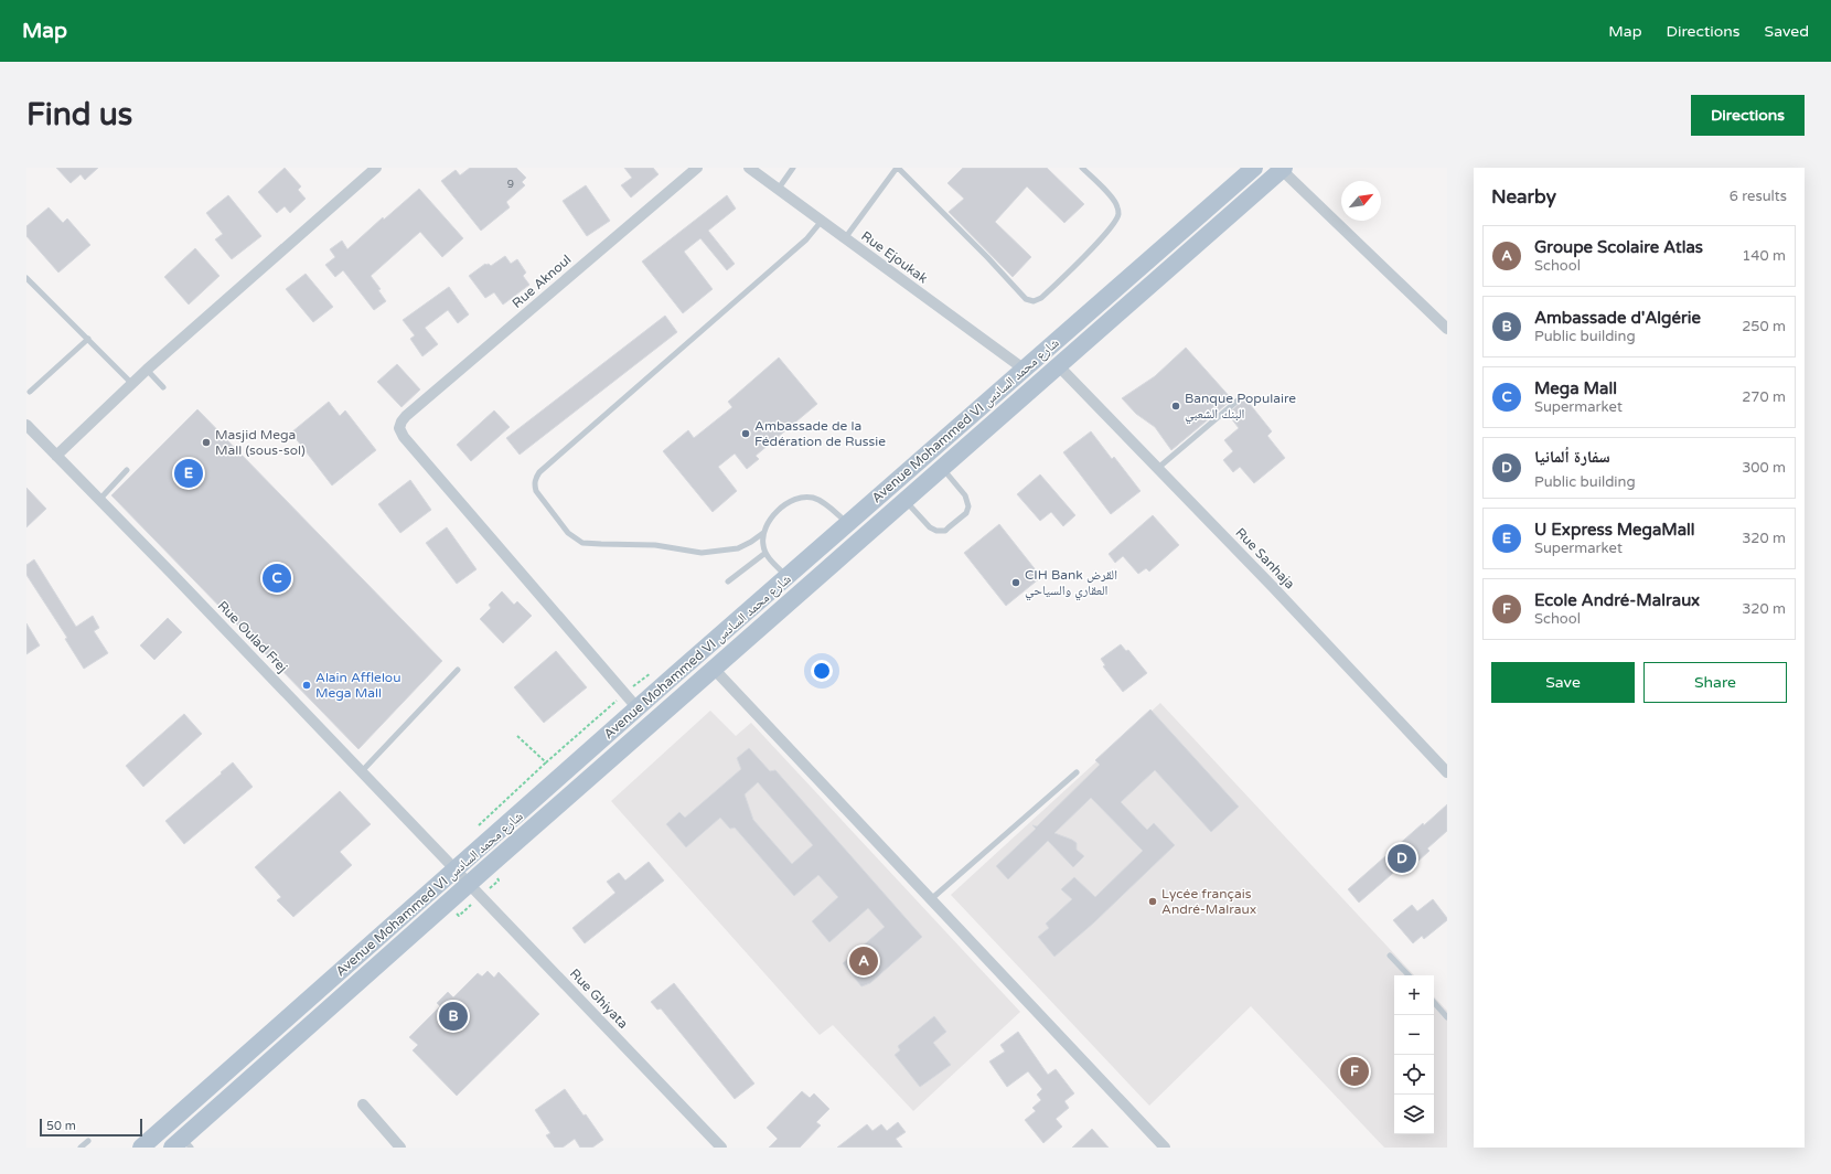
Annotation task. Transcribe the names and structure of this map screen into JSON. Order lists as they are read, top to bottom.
{
  "streets": {
    "main road": ["Avenue Mohammed VI شارع محمد السادس"],
    "street": [
      "Rue Ejoukak",
      "Rue Aknoul",
      "Rue Sanhaja",
      "Rue Oulad Frej",
      "Rue Ghiyata"
    ]
  },
  "crossings": [
    ["Rue Ejoukak", "Avenue Mohammed VI شارع محمد السادس"],
    ["Avenue Mohammed VI شارع محمد السادس", "Rue Sanhaja"],
    ["Avenue Mohammed VI شارع محمد السادس", "Rue Oulad Frej"],
    ["Avenue Mohammed VI شارع محمد السادس", "Rue Ghiyata"],
    ["Rue Oulad Frej", "Rue Ghiyata"]
  ],
  "places": [
    "Banque Populaire البنك الشعبي",
    "Ambassade de la Fédération de Russie",
    "Masjid Mega Mall (sous-sol)",
    "CIH Bank القرض العقاري والسياحي",
    "Alain Afflelou Mega Mall",
    "Lycée français André-Malraux"
  ],
  "house_numbers": ["9"],
  "scale_bar": "50 m",
  "north": "top right",
  "page": {
    "header": "Map",
    "nav": ["Map", "Directions", "Saved"],
    "buttons": [
      "Directions",
      ["Save", "Share"]
    ],
    "title": "Find us",
    "heading": ["Nearby", "6 results"],
    "list": [
      {
        "mark": "A",
        "name": "Groupe Scolaire Atlas",
        "note": "School",
        "value": "140 m"
      },
      {
        "mark": "B",
        "name": "Ambassade d'Algérie",
        "note": "Public building",
        "value": "250 m"
      },
      {
        "mark": "C",
        "name": "Mega Mall",
        "note": "Supermarket",
        "value": "270 m"
      },
      {
        "mark": "D",
        "name": "سفارة ألمانيا",
        "note": "Public building",
        "value": "300 m"
      },
      {
        "mark": "E",
        "name": "U Express MegaMall",
        "note": "Supermarket",
        "value": "320 m"
      },
      {
        "mark": "F",
        "name": "Ecole André-Malraux",
        "note": "School",
        "value": "320 m"
      }
    ],
    "pins": [
      "E",
      "C",
      "D",
      "A",
      "B",
      "F"
    ],
    "map_buttons": ["+", "−"],
    "scale": "50 m"
  }
}
